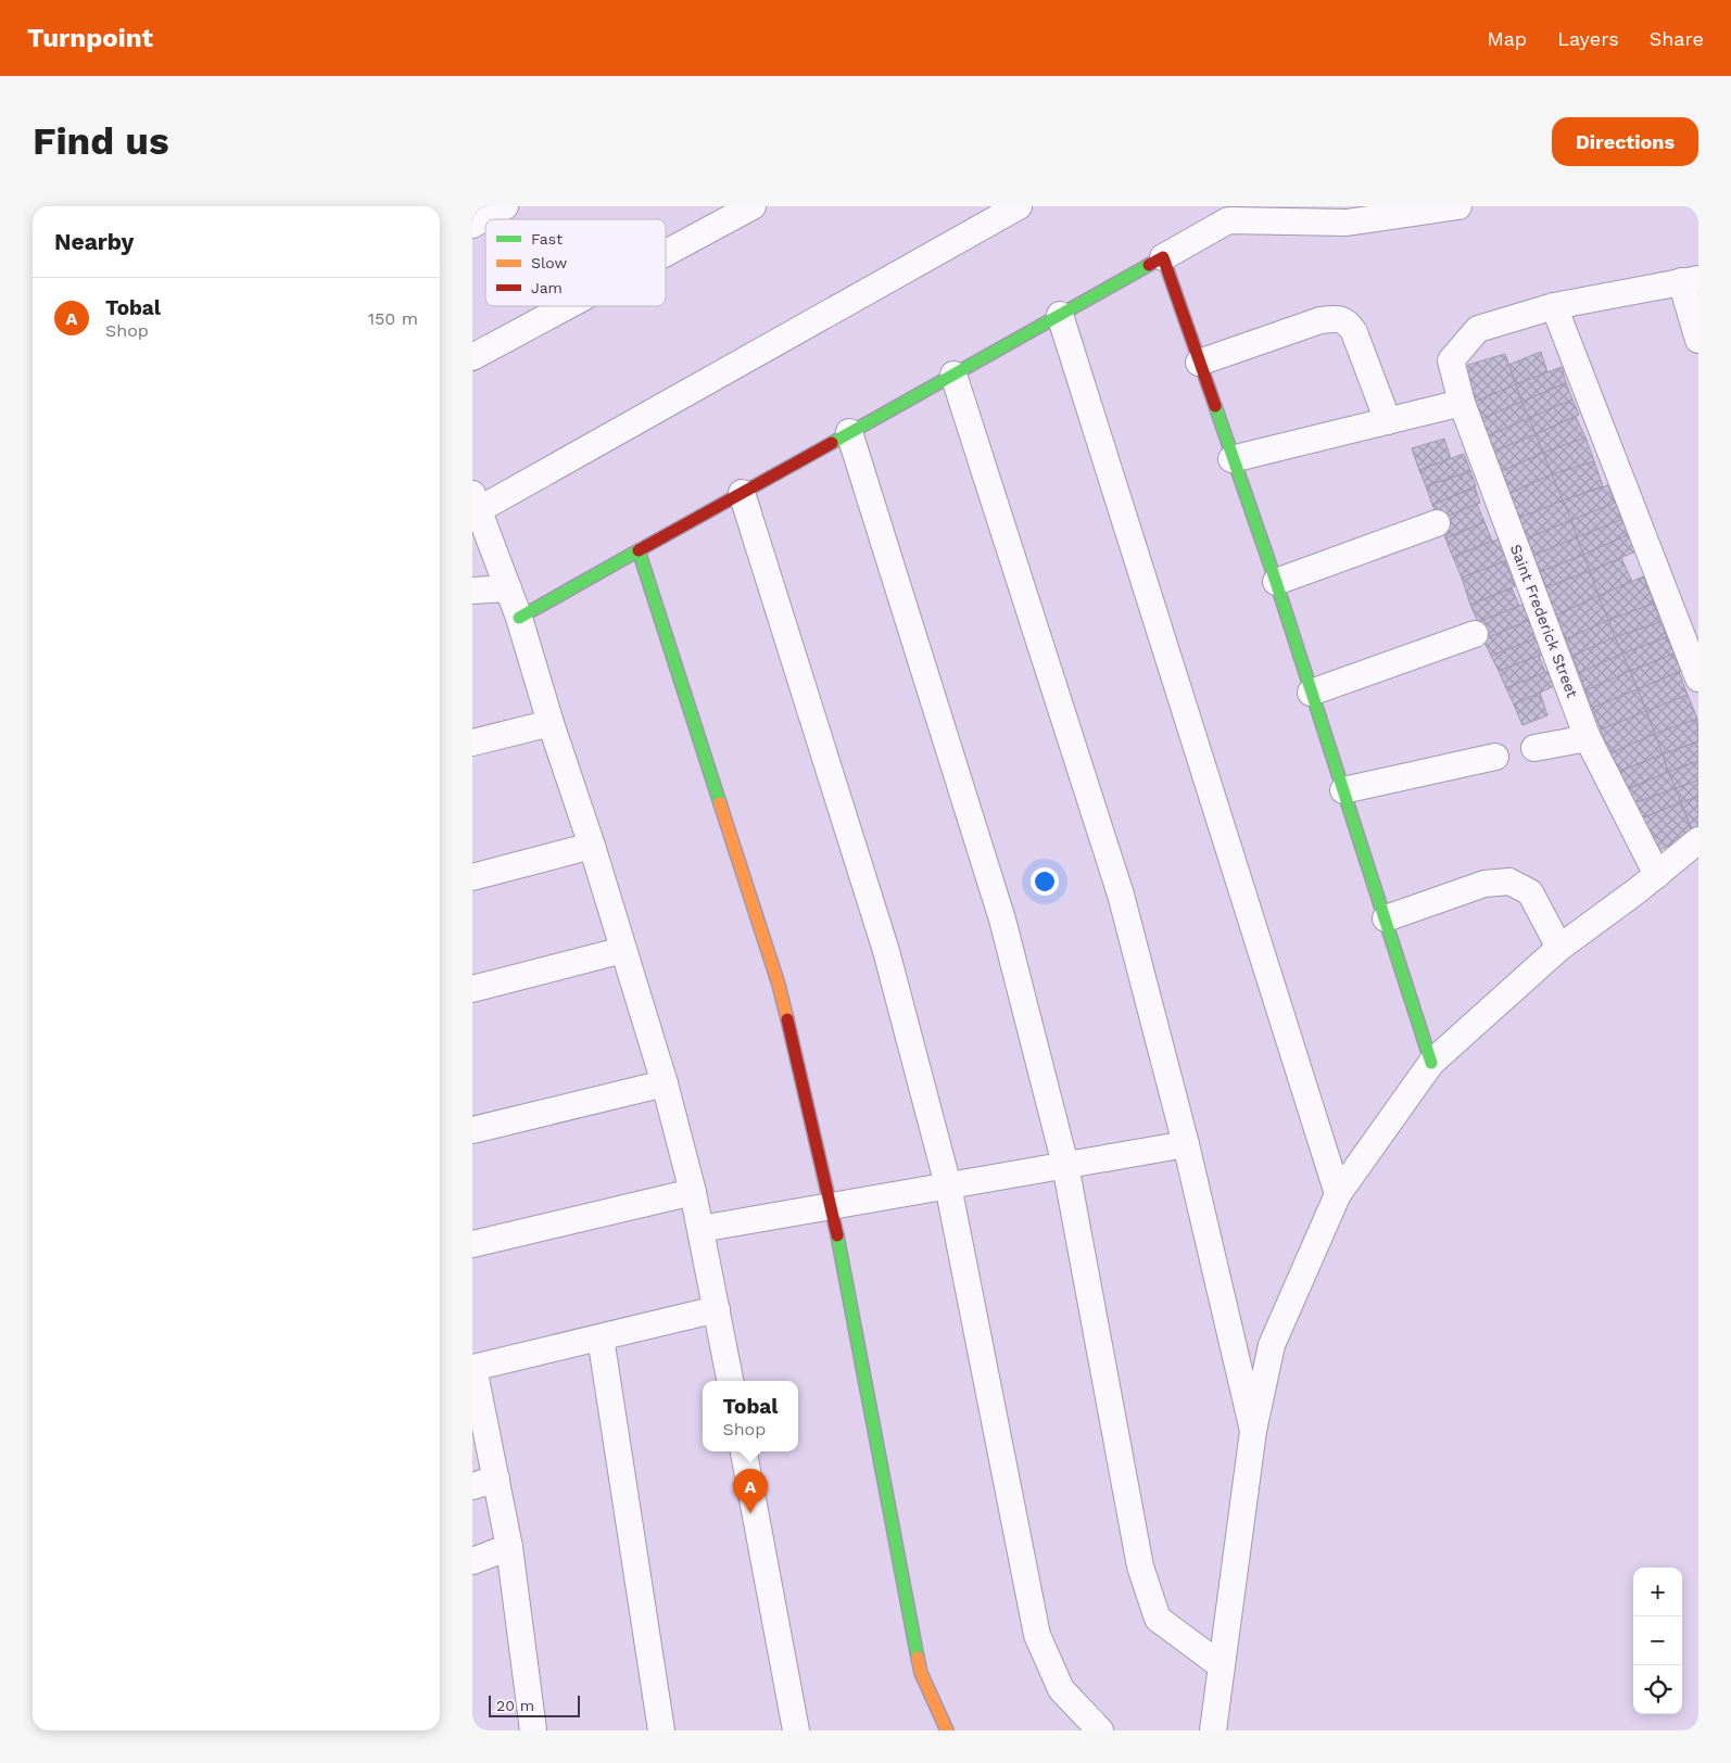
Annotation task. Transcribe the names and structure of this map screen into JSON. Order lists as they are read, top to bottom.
{
  "streets": {
    "street": ["Saint Frederick Street"]
  },
  "legend": ["Fast", "Slow", "Jam"],
  "scale_bar": "20 m",
  "page": {
    "header": "Turnpoint",
    "nav": ["Map", "Layers", "Share"],
    "buttons": "Directions",
    "title": "Find us",
    "heading": "Nearby",
    "list": [
      {
        "mark": "A",
        "name": "Tobal",
        "note": "Shop",
        "value": "150 m"
      }
    ],
    "popup": ["Tobal", "Shop"],
    "pins": "A",
    "map_buttons": ["+", "−"],
    "scale": "20 m"
  }
}
